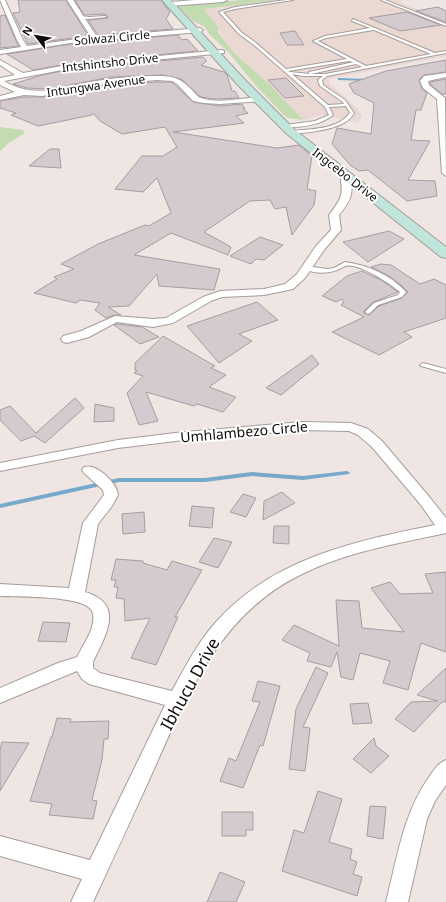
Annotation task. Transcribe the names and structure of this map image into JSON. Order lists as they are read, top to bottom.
{
  "streets": {
    "main road": ["Ingcebo Drive"],
    "street": [
      "Solwazi Circle",
      "Intshintsho Drive",
      "Intungwa Avenue",
      "Umhlambezo Circle",
      "Ibhucu Drive"
    ]
  },
  "crossings": [
    ["Solwazi Circle", "Ingcebo Drive"],
    ["Intshintsho Drive", "Intungwa Avenue"],
    ["Intshintsho Drive", "Ingcebo Drive"],
    ["Intungwa Avenue", "Ingcebo Drive"],
    ["Umhlambezo Circle", "Ibhucu Drive"]
  ],
  "north": "top left"
}
